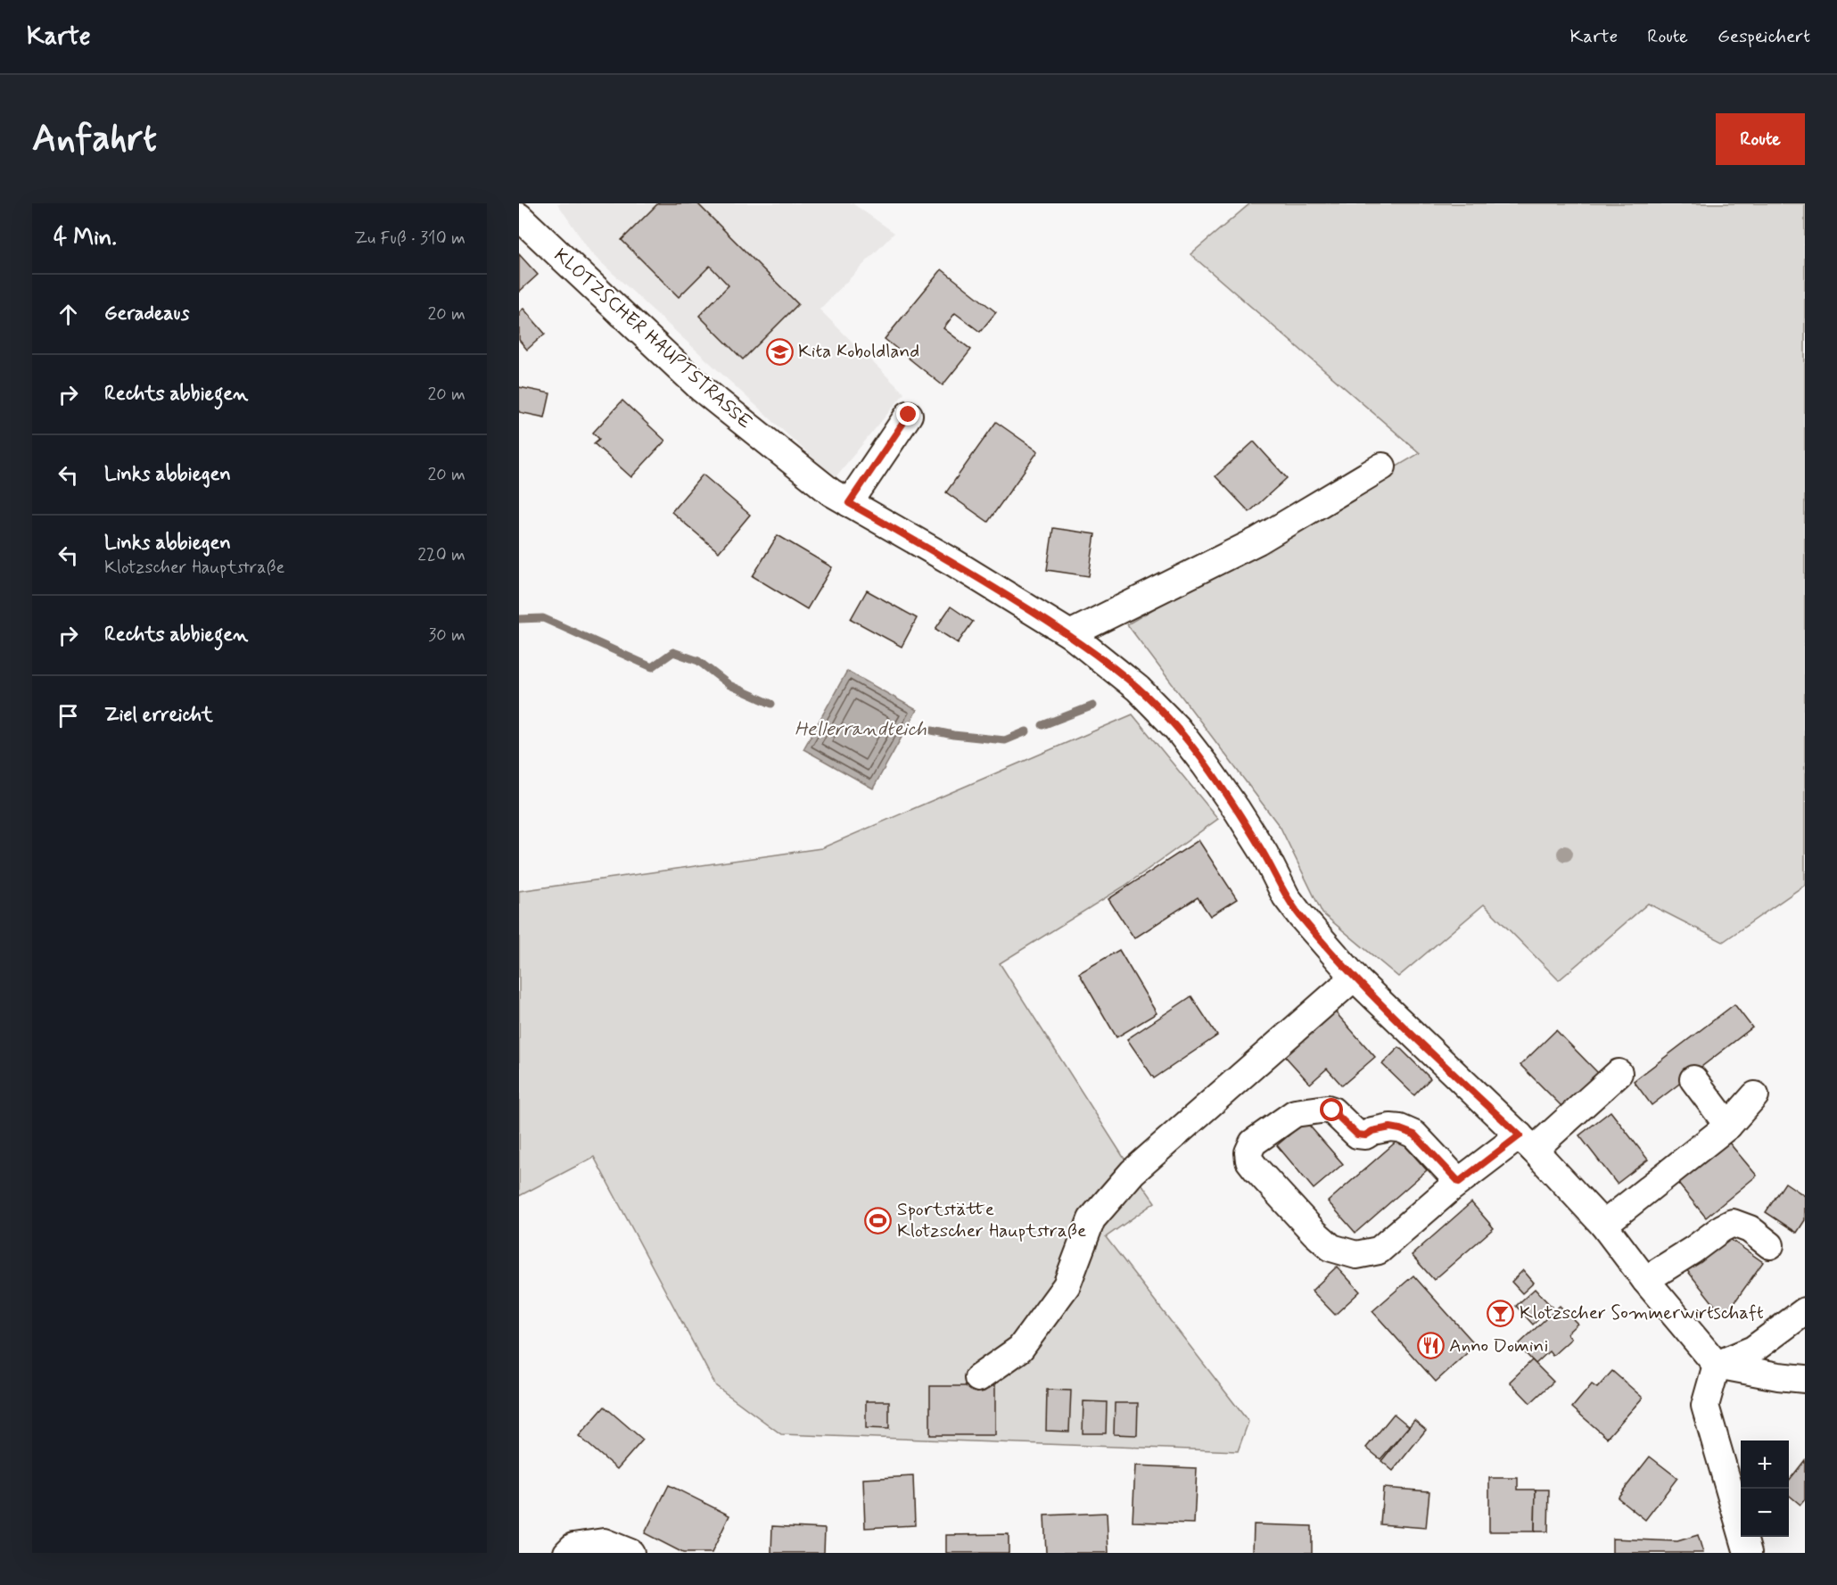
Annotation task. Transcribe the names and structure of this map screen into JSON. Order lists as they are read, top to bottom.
{
  "streets": {
    "street": ["KLOTZSCHER HAUPTSTRASSE"]
  },
  "water": ["Hellerrandteich"],
  "places": {
    "school or university": ["Kita Koboldland"],
    "sports": ["Sportstätte Klotzscher Hauptstraße"],
    "bar": ["Klotzscher Sommerwirtschaft"],
    "restaurant": ["Anno Domini"]
  },
  "page": {
    "header": "Karte",
    "nav": ["Karte", "Route", "Gespeichert"],
    "buttons": "Route",
    "title": "Anfahrt",
    "heading": ["4 Min.", "Zu Fuß · 310 m"],
    "list": [
      ["Geradeaus", "20 m"],
      ["Rechts abbiegen", "20 m"],
      ["Links abbiegen", "20 m"],
      ["Links abbiegen", "Klotzscher Hauptstraße", "220 m"],
      ["Rechts abbiegen", "30 m"],
      "Ziel erreicht"
    ],
    "map_buttons": ["+", "−"]
  }
}
